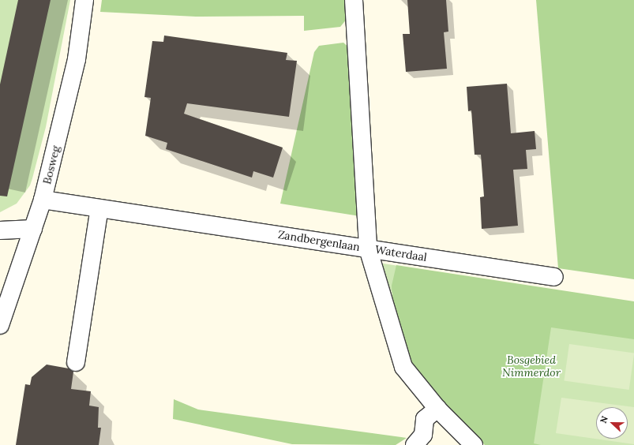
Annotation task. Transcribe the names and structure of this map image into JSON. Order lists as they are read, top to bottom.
{
  "streets": {
    "street": ["Bosweg", "Zandbergenlaan", "Waterdaal"]
  },
  "crossings": [
    ["Bosweg", "Zandbergenlaan"],
    ["Zandbergenlaan", "Waterdaal"]
  ],
  "parks": ["Bosgebied Nimmerdor"],
  "north": "left"
}
